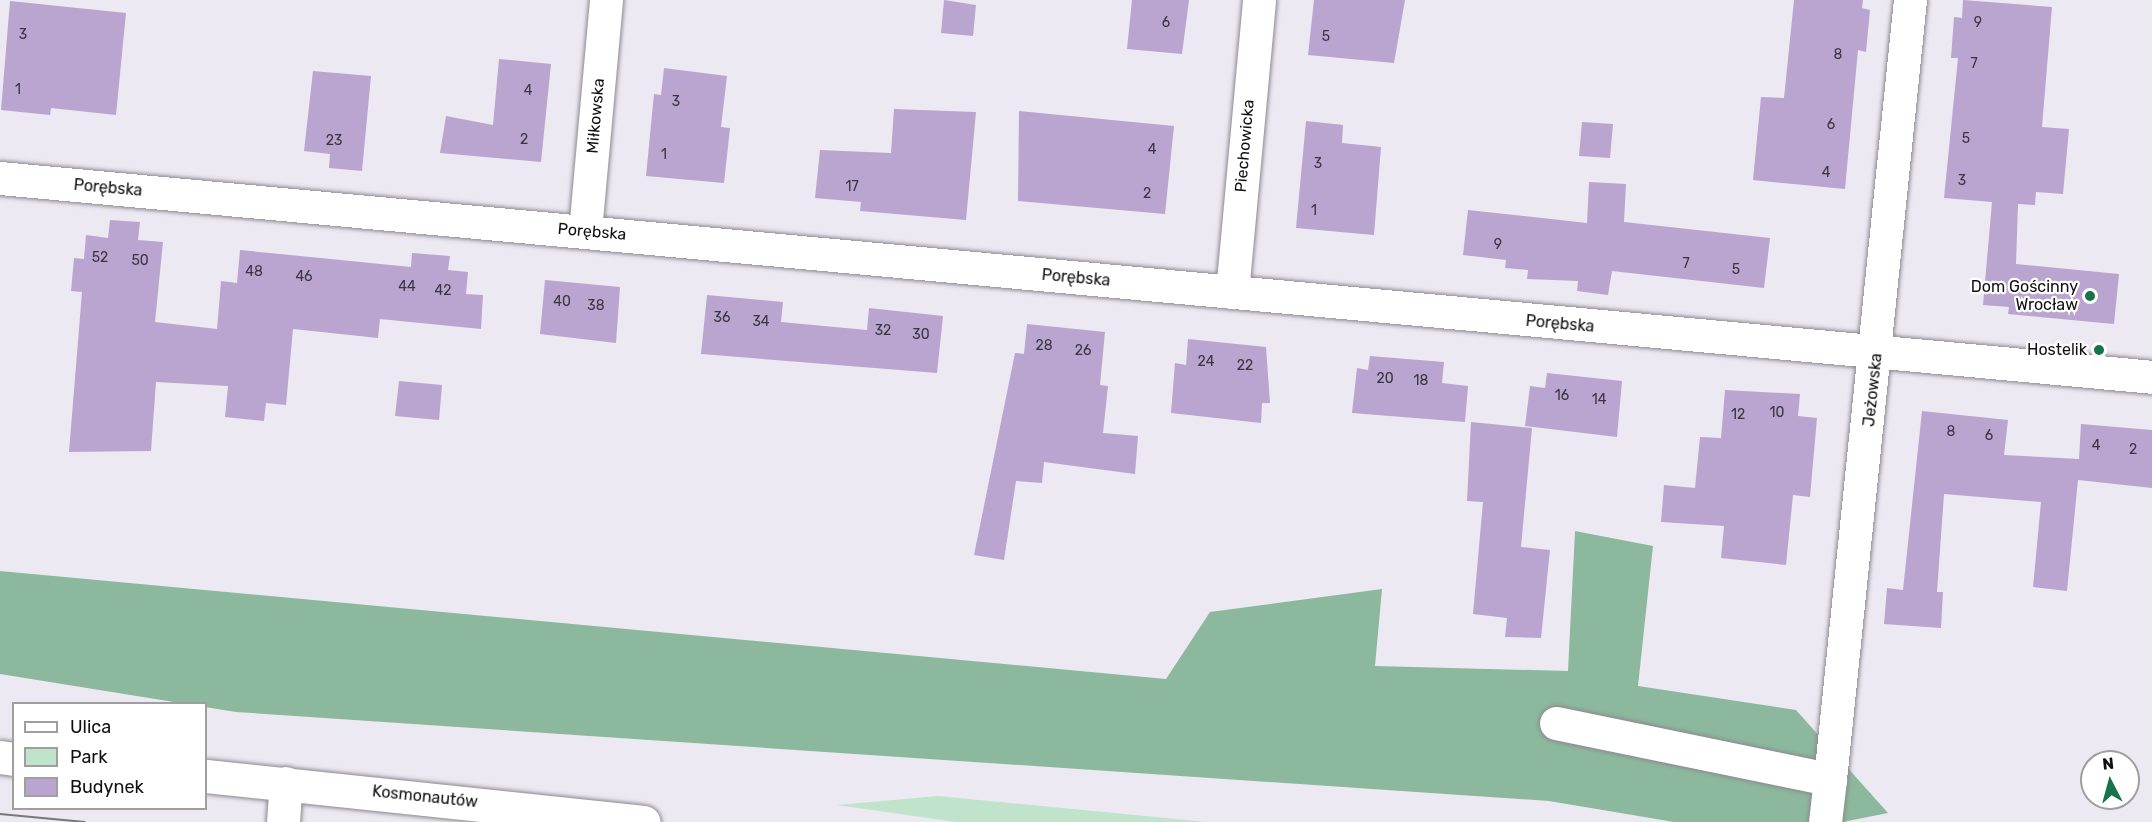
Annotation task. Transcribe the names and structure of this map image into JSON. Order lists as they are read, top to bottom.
{
  "streets": {
    "street": [
      "Miłkowska",
      "Piechowicka",
      "Porębska",
      "Jeżowska",
      "Kosmonautów"
    ]
  },
  "crossings": [
    ["Miłkowska", "Porębska"],
    ["Piechowicka", "Porębska"],
    ["Porębska", "Jeżowska"]
  ],
  "places": ["Dom Gościnny Wrocław", "Hostelik"],
  "house_numbers": [
    "6",
    "9",
    "3",
    "5",
    "8",
    "7",
    "1",
    "4",
    "3",
    "6",
    "5",
    "2",
    "23",
    "4",
    "1",
    "3",
    "4",
    "3",
    "17",
    "2",
    "1",
    "9",
    "52",
    "50",
    "7",
    "5",
    "48",
    "46",
    "44",
    "42",
    "40",
    "38",
    "36",
    "34",
    "32",
    "30",
    "28",
    "26",
    "24",
    "22",
    "20",
    "18",
    "16",
    "14",
    "10",
    "12",
    "8",
    "6",
    "4",
    "2"
  ],
  "legend": ["Ulica", "Park", "Budynek"],
  "north": "top"
}
